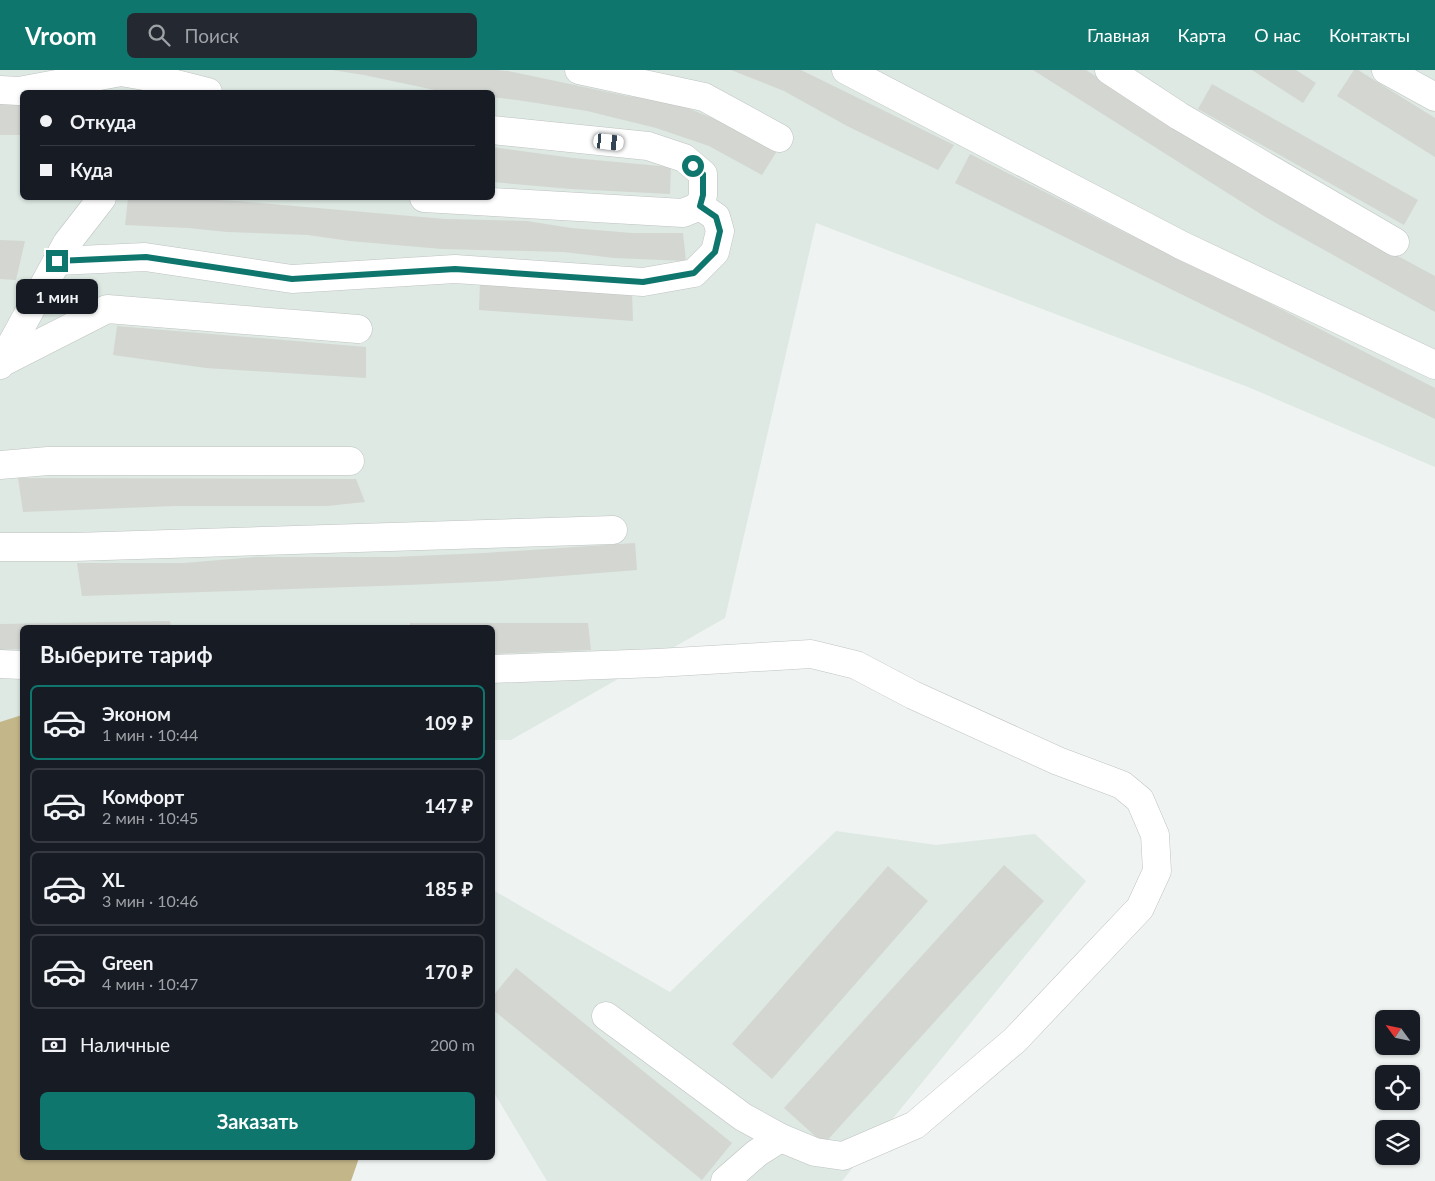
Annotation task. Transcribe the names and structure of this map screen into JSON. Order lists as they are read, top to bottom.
{
  "north": "top left",
  "page": {
    "header": "Vroom",
    "search": "Поиск",
    "nav": [
      "Главная",
      "Карта",
      "О нас",
      "Контакты"
    ],
    "banner": ["Откуда", "Куда"],
    "bubble": "1 мин",
    "heading": "Выберите тариф",
    "list": [
      {
        "name": "Эконом",
        "note": "1 мин · 10:44",
        "value": "109 ₽"
      },
      {
        "name": "Комфорт",
        "note": "2 мин · 10:45",
        "value": "147 ₽"
      },
      {
        "name": "XL",
        "note": "3 мин · 10:46",
        "value": "185 ₽"
      },
      {
        "name": "Green",
        "note": "4 мин · 10:47",
        "value": "170 ₽"
      }
    ],
    "pay": ["Наличные", "200 m"],
    "buttons": "Заказать"
  }
}
